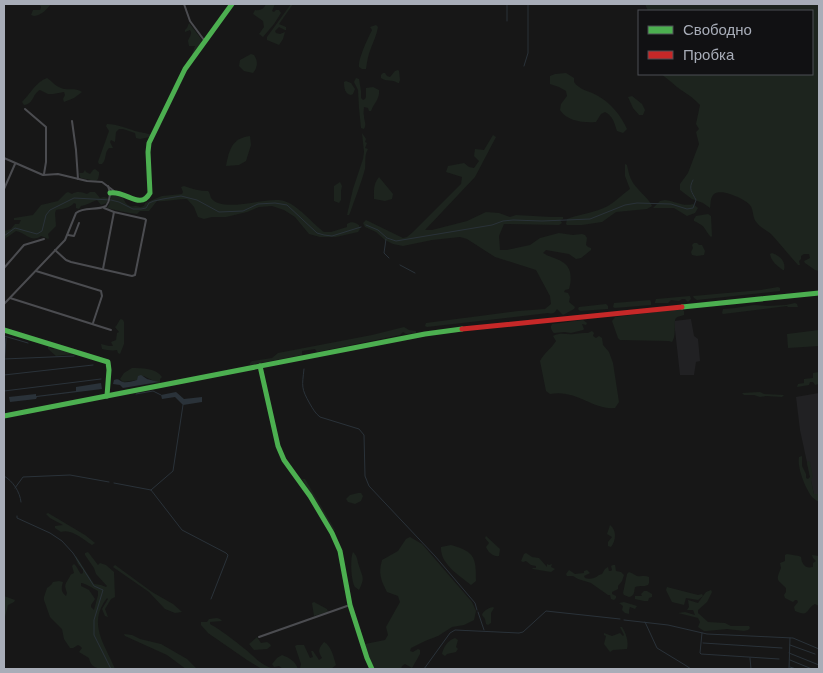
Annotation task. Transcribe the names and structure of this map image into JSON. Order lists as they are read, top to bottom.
{
  "legend": ["Свободно", "Пробка"]
}
